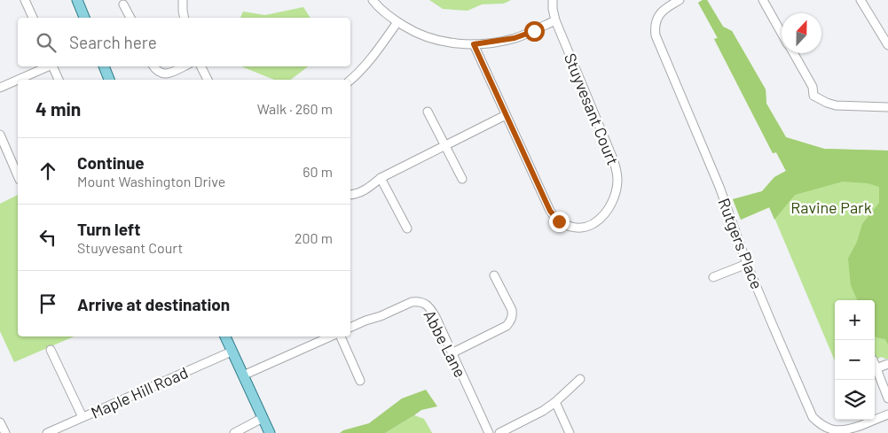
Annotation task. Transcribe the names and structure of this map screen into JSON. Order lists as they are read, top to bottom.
{
  "streets": {
    "street": [
      "Stuyvesant Court",
      "Rutgers Place",
      "Abbe Lane",
      "Maple Hill Road"
    ]
  },
  "parks": ["Ravine Park"],
  "north": "top",
  "page": {
    "search": "Search here",
    "heading": ["4 min", "Walk · 260 m"],
    "list": [
      ["Continue", "Mount Washington Drive", "60 m"],
      ["Turn left", "Stuyvesant Court", "200 m"],
      "Arrive at destination"
    ],
    "map_buttons": ["+", "−"]
  }
}
